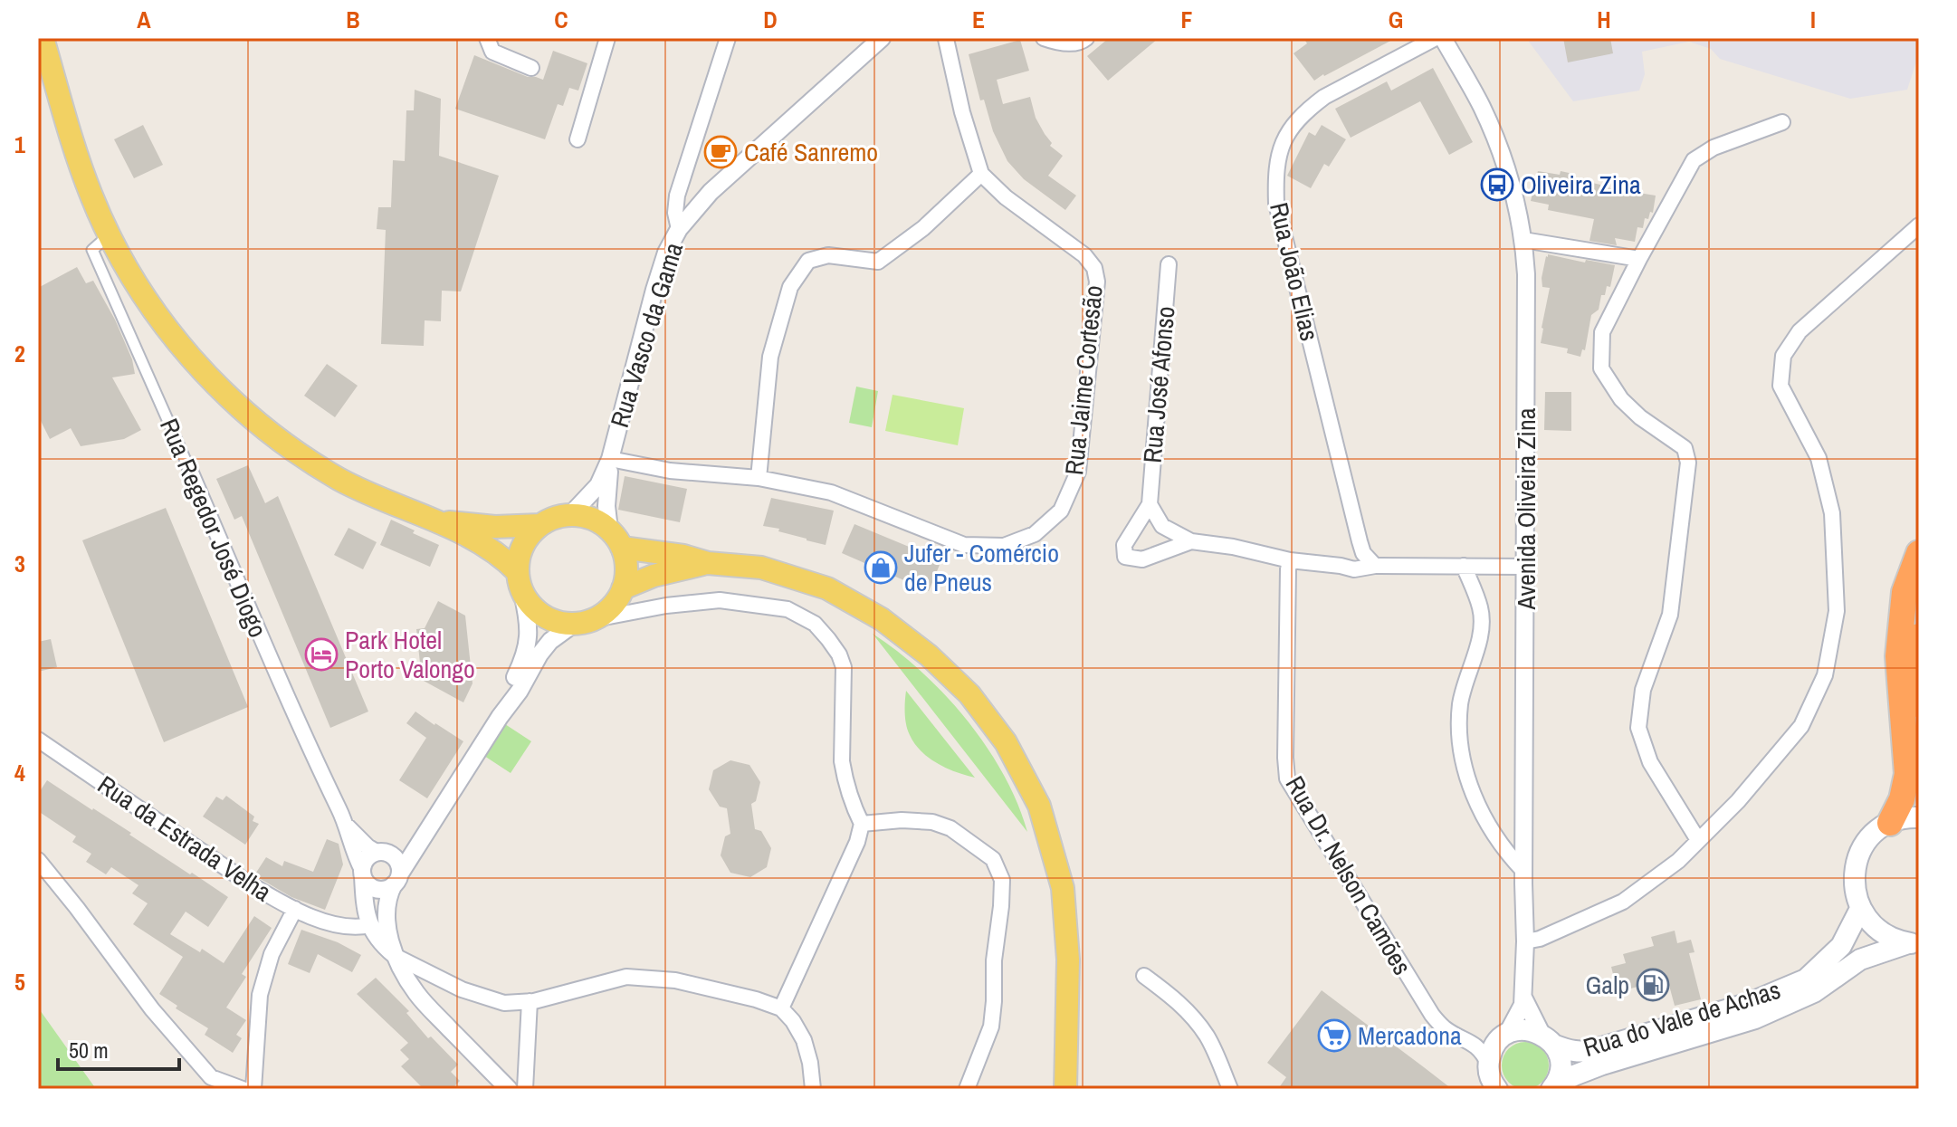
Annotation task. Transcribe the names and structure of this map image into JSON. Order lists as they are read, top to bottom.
{
  "streets": {
    "main road": ["Avenida Oliveira Zina", "Rua do Vale de Achas"],
    "street": [
      "Rua João Elias",
      "Rua Vasco da Gama",
      "Rua Jaime Cortesão",
      "Rua José Afonso",
      "Rua Regedor José Diogo",
      "Rua da Estrada Velha",
      "Rua Dr. Nelson Camões"
    ]
  },
  "crossings": [
    ["Rua João Elias", "Rua José Afonso"],
    ["Rua Vasco da Gama", "Rua Jaime Cortesão"],
    ["Rua José Afonso", "Avenida Oliveira Zina"],
    ["Rua José Afonso", "Rua Dr. Nelson Camões"],
    ["Avenida Oliveira Zina", "Rua Dr. Nelson Camões"],
    ["Avenida Oliveira Zina", "Rua do Vale de Achas"]
  ],
  "places": {
    "cafe": ["Café Sanremo"],
    "bus stop": ["Oliveira Zina"],
    "shop": ["Jufer - Comércio de Pneus"],
    "hotel": ["Park Hotel Porto Valongo"],
    "fuel station": ["Galp"],
    "supermarket": ["Mercadona"]
  },
  "scale_bar": "50 m",
  "grid": {
    "columns": [
      "A",
      "B",
      "C",
      "D",
      "E",
      "F",
      "G",
      "H",
      "I"
    ],
    "rows": [
      "1",
      "2",
      "3",
      "4",
      "5"
    ]
  }
}
